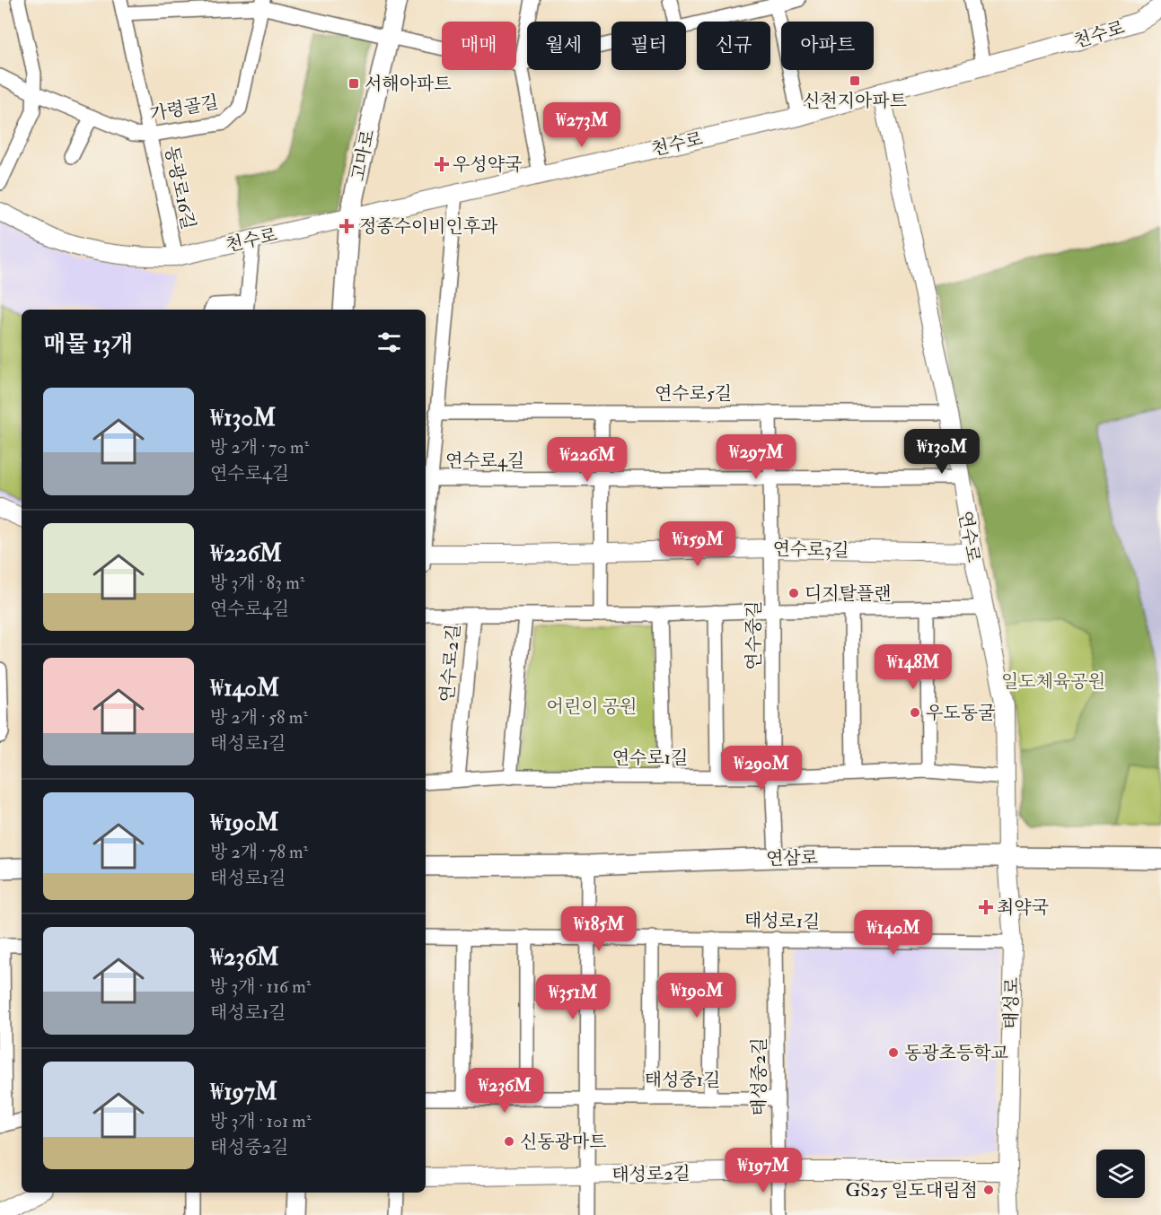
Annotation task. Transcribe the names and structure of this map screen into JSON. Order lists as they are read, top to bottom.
{
  "streets": {
    "main road": ["고마로", "연삼로"],
    "street": [
      "천수로",
      "가령골길",
      "동광로16길",
      "연수로5길",
      "연수로4길",
      "연수로",
      "연수로3길",
      "연수중길",
      "연수로2길",
      "연수로1길",
      "태성로1길",
      "태성로",
      "태성중2길",
      "태성중1길",
      "태성로2길"
    ]
  },
  "crossings": [
    ["천수로", "고마로"],
    ["천수로", "동광로16길"],
    ["천수로", "연수로"],
    ["가령골길", "동광로16길"],
    ["연수로5길", "연수로"],
    ["연수로5길", "연수중길"],
    ["연수로4길", "연수로"],
    ["연수로4길", "연수중길"],
    ["연수로", "연수로3길"],
    ["연수로", "연수로2길"],
    ["연수로", "연수로1길"],
    ["연수로", "연삼로"],
    ["연수로", "태성로"],
    ["연수로3길", "연수중길"],
    ["연수중길", "연수로2길"],
    ["연수중길", "연수로1길"],
    ["연수중길", "연삼로"],
    ["연수로2길", "연수로1길"],
    ["연삼로", "태성로"],
    ["태성로1길", "태성로"],
    ["태성로1길", "태성중2길"],
    ["태성로", "태성로2길"],
    ["태성중2길", "태성중1길"],
    ["태성중2길", "태성로2길"]
  ],
  "parks": ["일도체육공원", "어린이 공원"],
  "places": {
    "transit": ["신천지아파트", "서해아파트"],
    "health": ["우성약국", "정종수이비인후과", "최약국"],
    "other": [
      "디지탈플랜",
      "우도동굴",
      "동광초등학교",
      "신동광마트",
      "GS25 일도대림점"
    ]
  },
  "page": {
    "chip": [
      "매매",
      "월세",
      "필터",
      "신규",
      "아파트"
    ],
    "price": [
      "₩273M",
      "₩130M",
      "₩297M",
      "₩226M",
      "₩159M",
      "₩148M",
      "₩290M",
      "₩185M",
      "₩140M",
      "₩190M",
      "₩351M",
      "₩236M",
      "₩197M"
    ],
    "heading": "매물 13개",
    "list": [
      {
        "name": "₩130M",
        "note": "방 2개 · 70 m² · 연수로4길"
      },
      {
        "name": "₩226M",
        "note": "방 3개 · 83 m² · 연수로4길"
      },
      {
        "name": "₩140M",
        "note": "방 2개 · 58 m² · 태성로1길"
      },
      {
        "name": "₩190M",
        "note": "방 2개 · 78 m² · 태성로1길"
      },
      {
        "name": "₩236M",
        "note": "방 3개 · 116 m² · 태성로1길"
      },
      {
        "name": "₩197M",
        "note": "방 3개 · 101 m² · 태성중2길"
      }
    ]
  }
}
